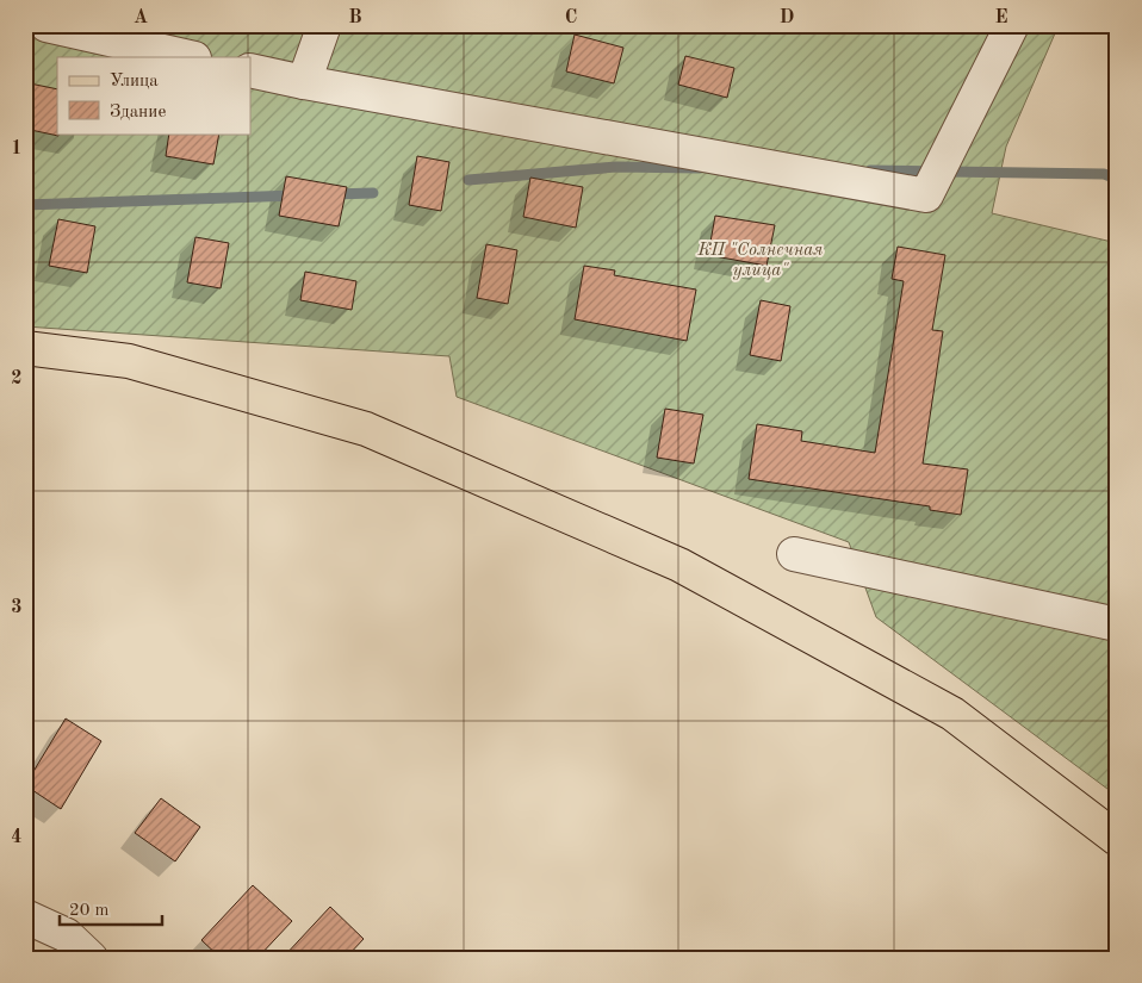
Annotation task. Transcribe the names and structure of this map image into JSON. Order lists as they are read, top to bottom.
{
  "parks": ["КП \"Солнечная улица\""],
  "legend": ["Улица", "Здание"],
  "scale_bar": "20 m",
  "grid": {
    "columns": [
      "A",
      "B",
      "C",
      "D",
      "E"
    ],
    "rows": [
      "1",
      "2",
      "3",
      "4"
    ]
  }
}
